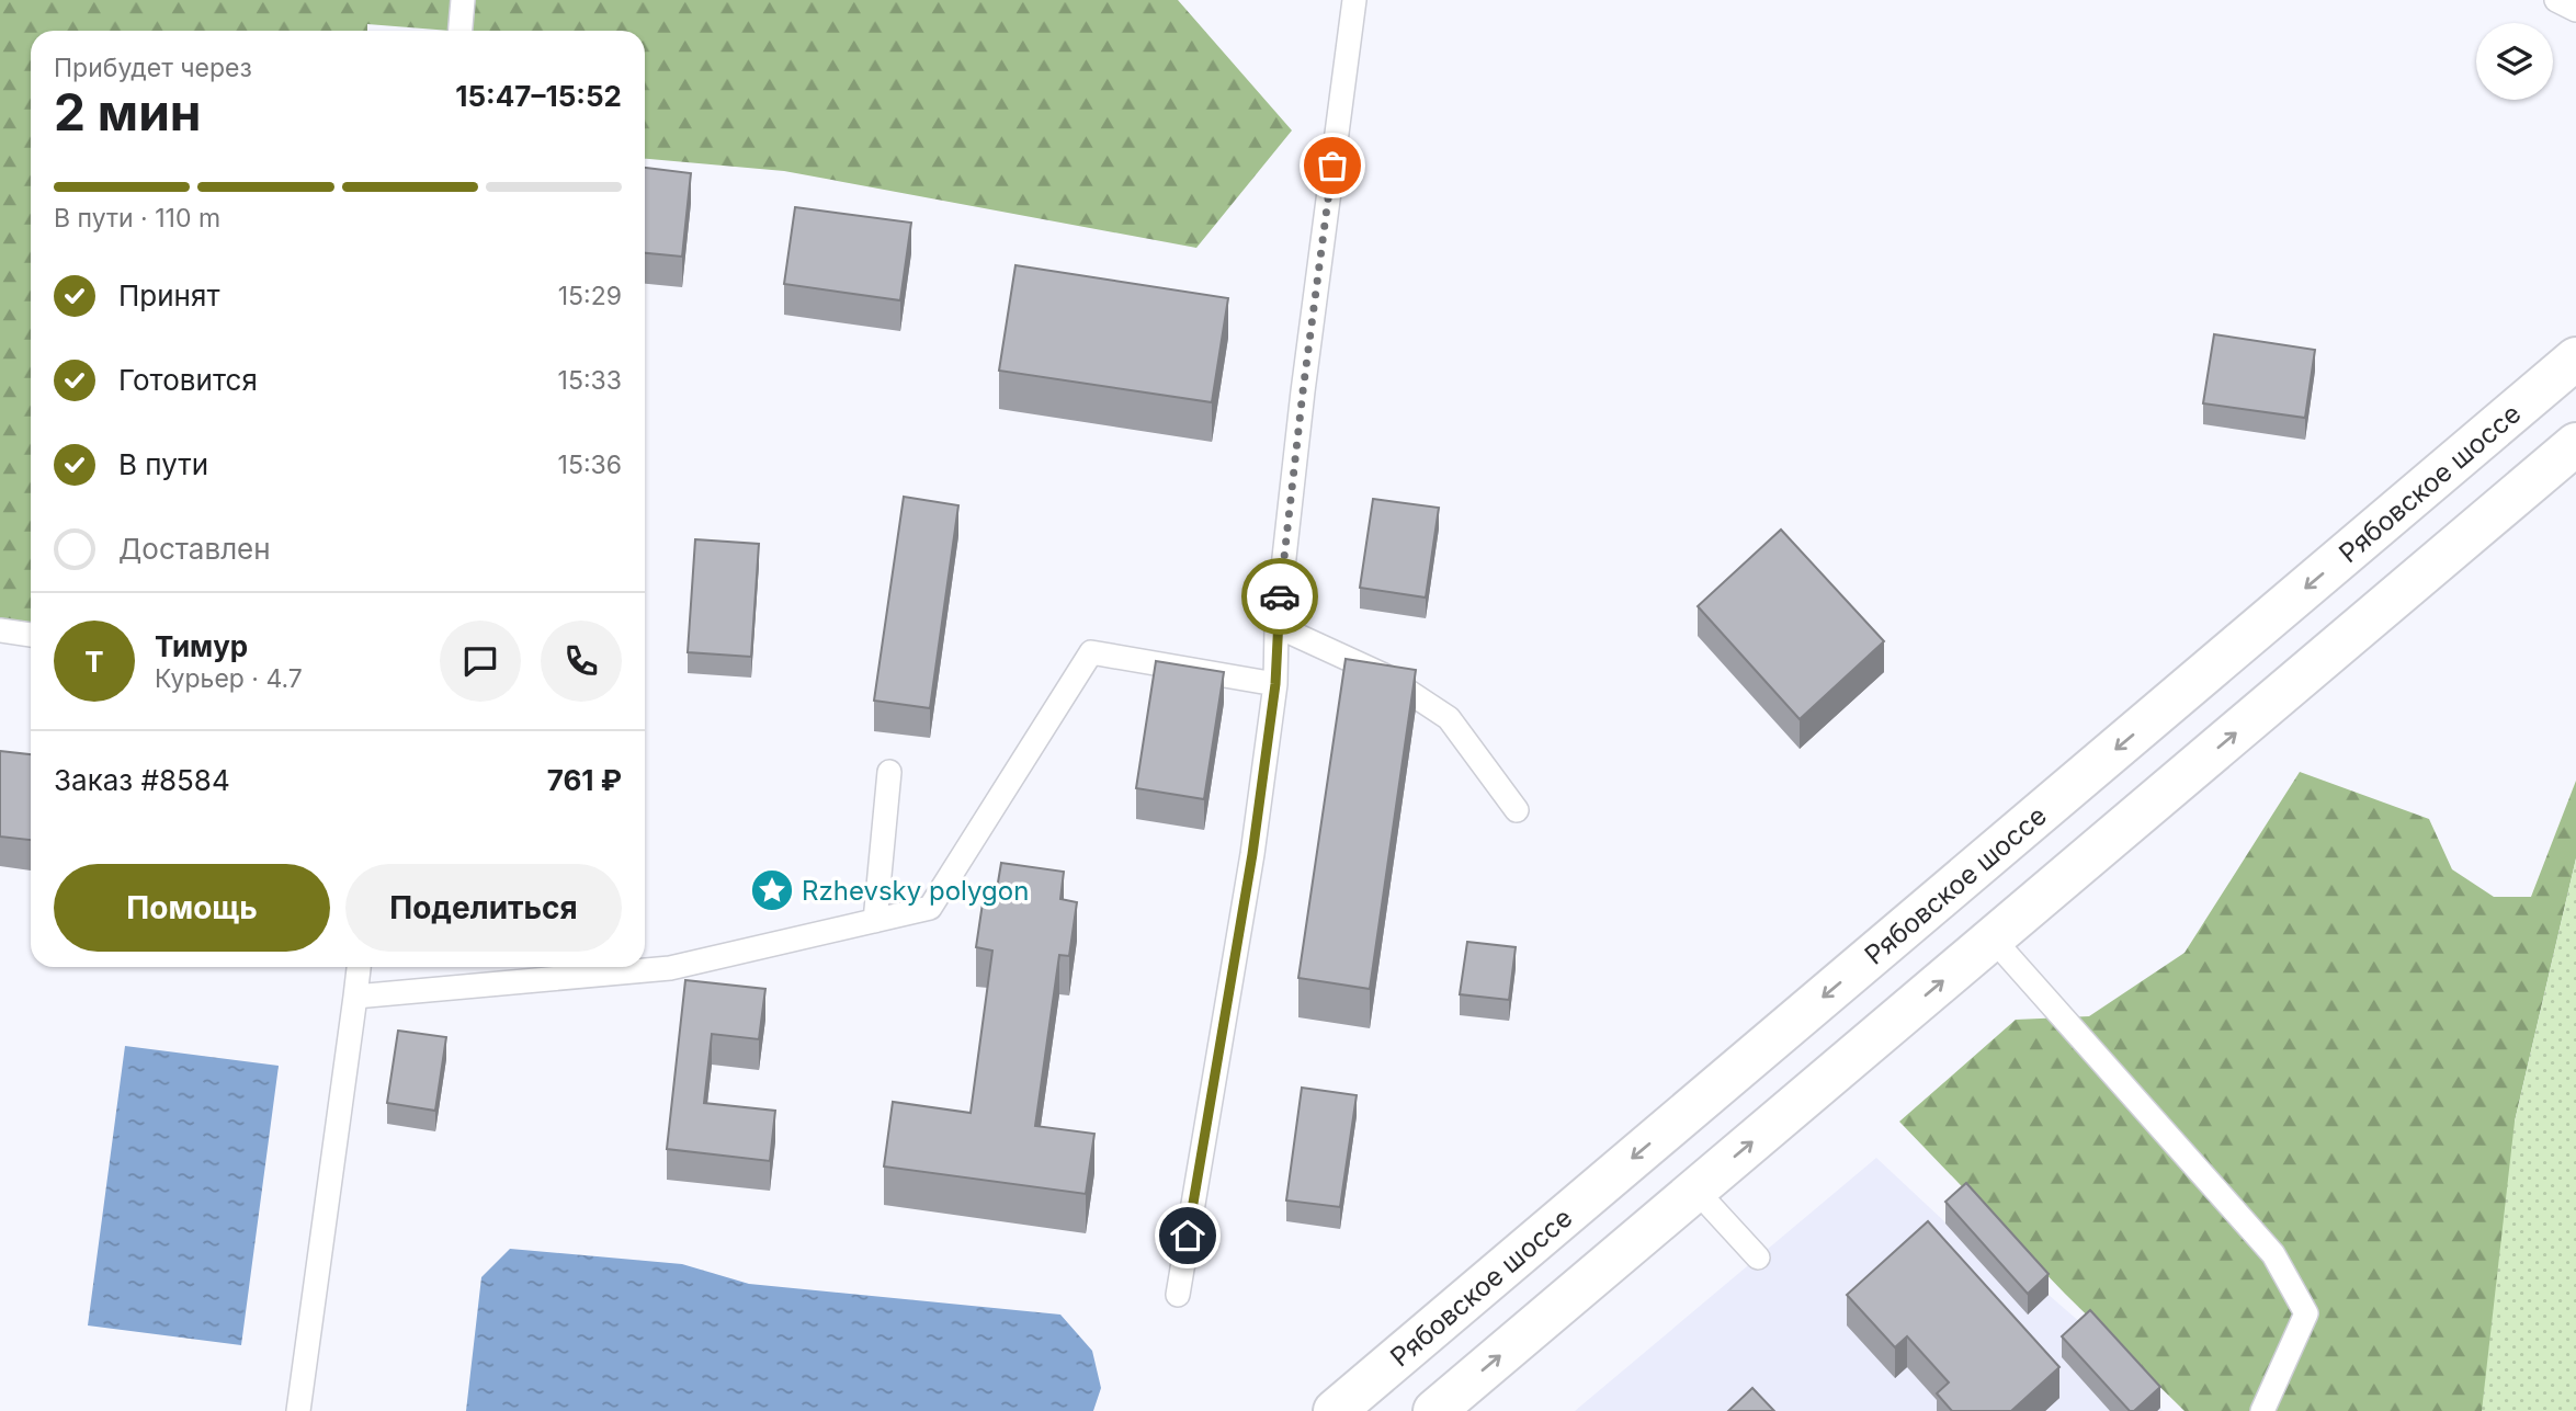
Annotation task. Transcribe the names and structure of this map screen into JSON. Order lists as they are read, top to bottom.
{
  "streets": {
    "main road": ["Рябовское шоссе"]
  },
  "places": {
    "place": ["Rzhevsky polygon"]
  },
  "page": {
    "heading": ["2 мин", "Прибудет через", "15:47–15:52"],
    "panel": [
      "Тимур",
      "Курьер · 4.7",
      "Заказ #8584",
      "761 ₽"
    ],
    "bar": "В пути · 110 m",
    "list": [
      ["Принят", "15:29"],
      ["Готовится", "15:33"],
      ["В пути", "15:36"],
      "Доставлен"
    ],
    "round": "Т",
    "buttons": ["Помощь", "Поделиться"]
  }
}
